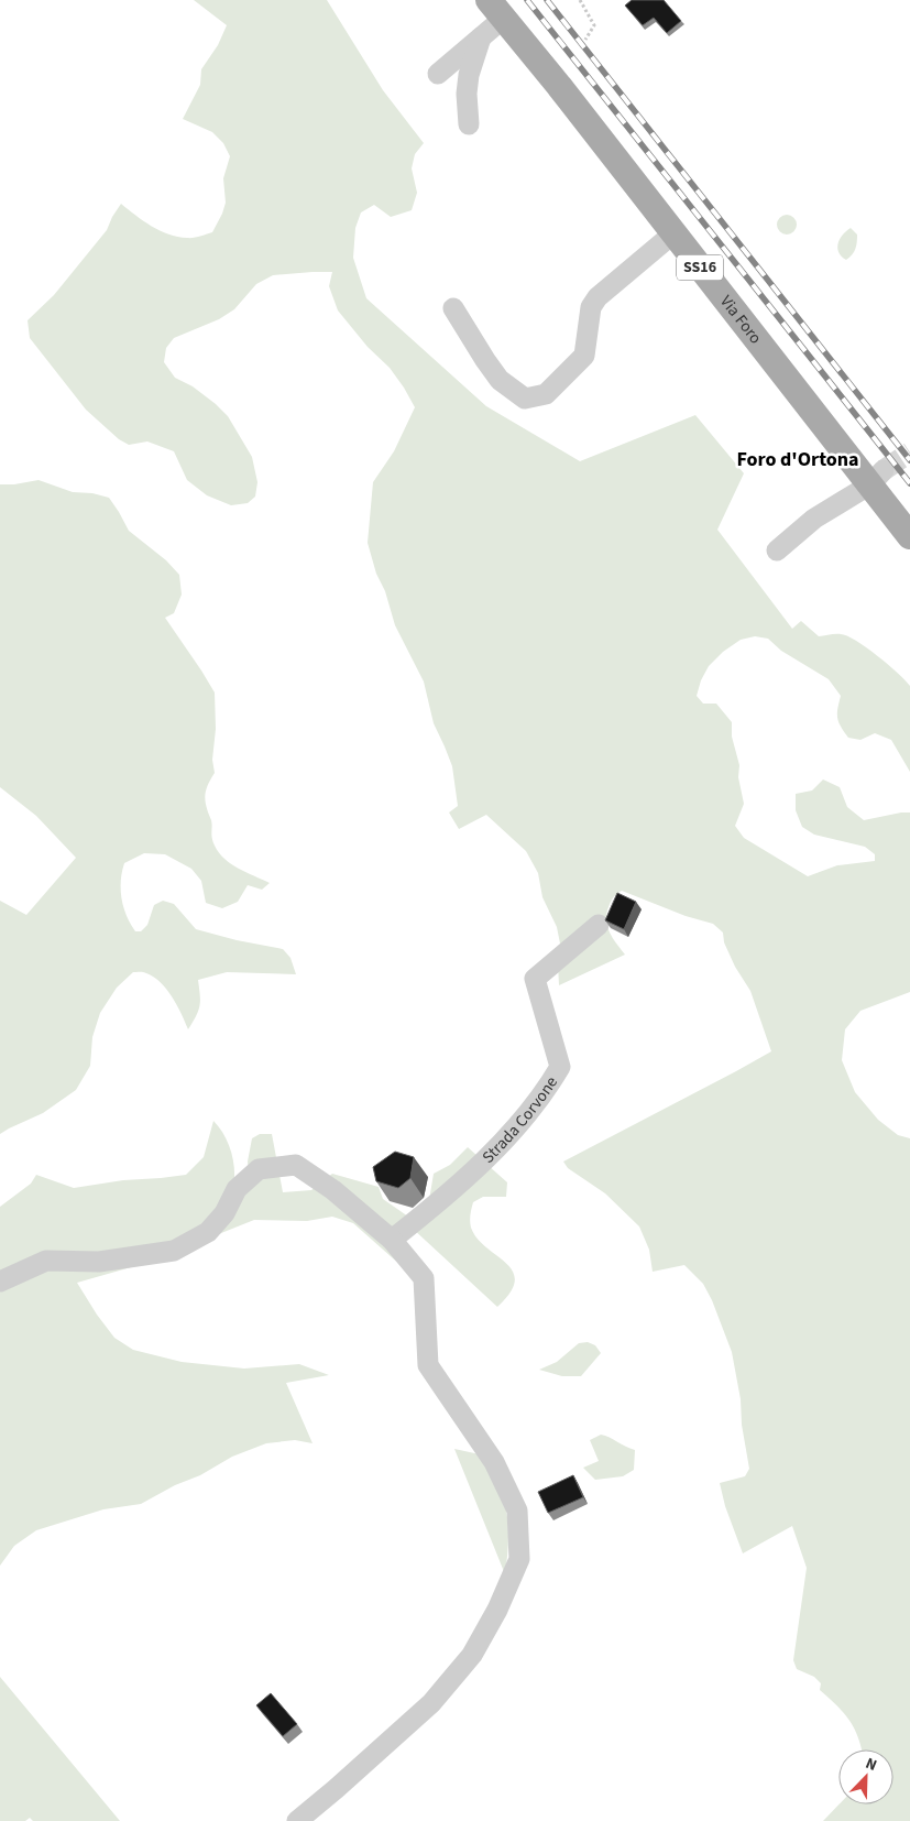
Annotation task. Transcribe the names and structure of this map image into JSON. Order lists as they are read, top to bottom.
{
  "streets": {
    "main road": ["SS16", "Via Foro"],
    "street": ["Strada Corvone"]
  },
  "districts": ["Foro d'Ortona"],
  "north": "top right"
}
